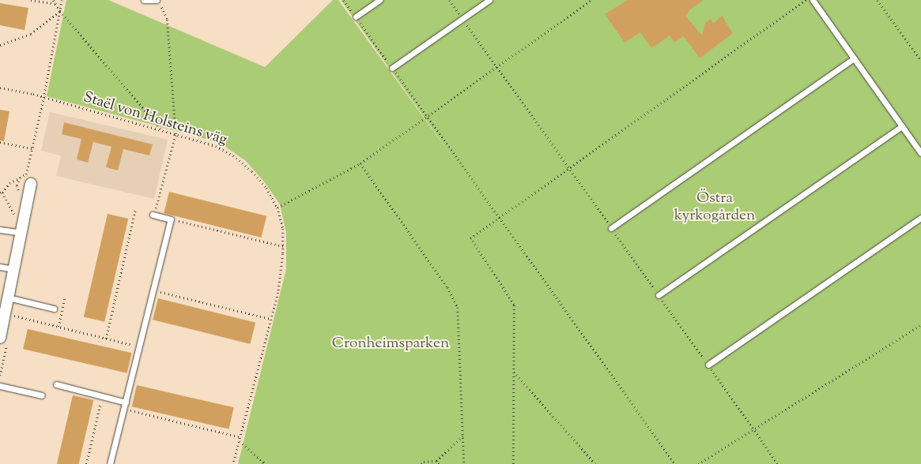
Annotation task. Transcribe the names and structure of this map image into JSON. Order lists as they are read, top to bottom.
{
  "streets": {
    "path": ["Staël von Holsteins väg"]
  },
  "parks": ["Östra kyrkogården", "Cronheimsparken"]
}
